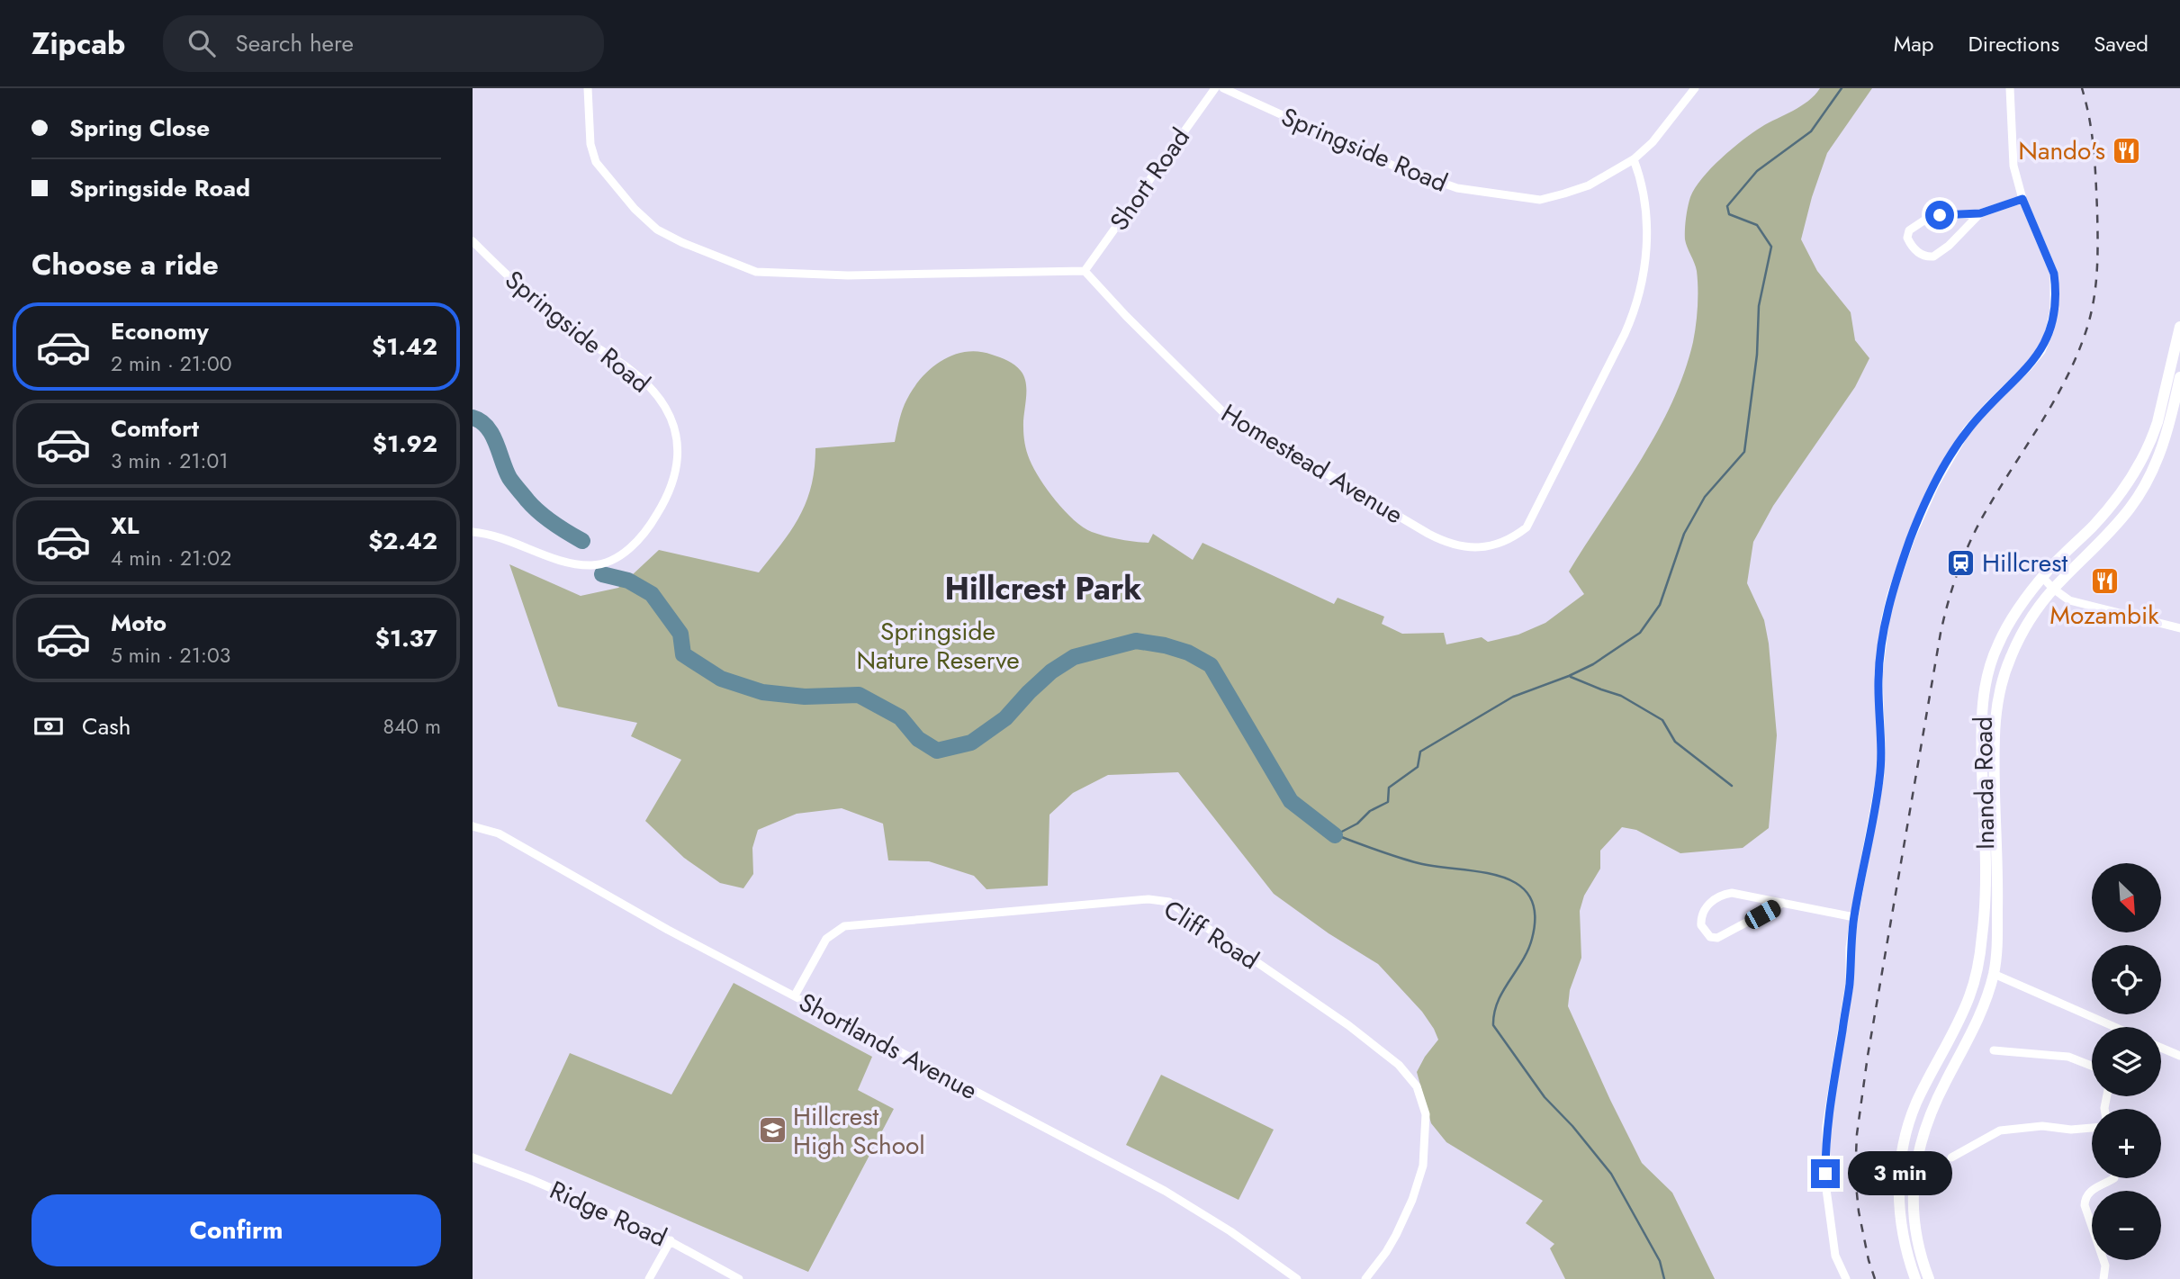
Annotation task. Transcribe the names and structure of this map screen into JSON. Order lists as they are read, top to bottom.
{
  "streets": {
    "main road": ["Inanda Road"],
    "street": [
      "Springside Road",
      "Short Road",
      "Homestead Avenue",
      "Cliff Road",
      "Shortlands Avenue",
      "Ridge Road"
    ]
  },
  "crossings": [
    ["Springside Road", "Homestead Avenue"],
    ["Short Road", "Homestead Avenue"],
    ["Cliff Road", "Shortlands Avenue"]
  ],
  "districts": ["Hillcrest Park"],
  "parks": ["Springside Nature Reserve"],
  "places": {
    "restaurant": ["Nando's", "Mozambik"],
    "station": ["Hillcrest"],
    "school or university": ["Hillcrest High School"]
  },
  "north": "bottom right",
  "page": {
    "header": "Zipcab",
    "search": "Search here",
    "nav": ["Map", "Directions", "Saved"],
    "banner": ["Spring Close", "Springside Road"],
    "heading": "Choose a ride",
    "list": [
      {
        "name": "Economy",
        "note": "2 min · 21:00",
        "value": "$1.42"
      },
      {
        "name": "Comfort",
        "note": "3 min · 21:01",
        "value": "$1.92"
      },
      {
        "name": "XL",
        "note": "4 min · 21:02",
        "value": "$2.42"
      },
      {
        "name": "Moto",
        "note": "5 min · 21:03",
        "value": "$1.37"
      }
    ],
    "pay": ["Cash", "840 m"],
    "map_buttons": ["+", "−"],
    "bubble": "3 min",
    "buttons": "Confirm"
  }
}
